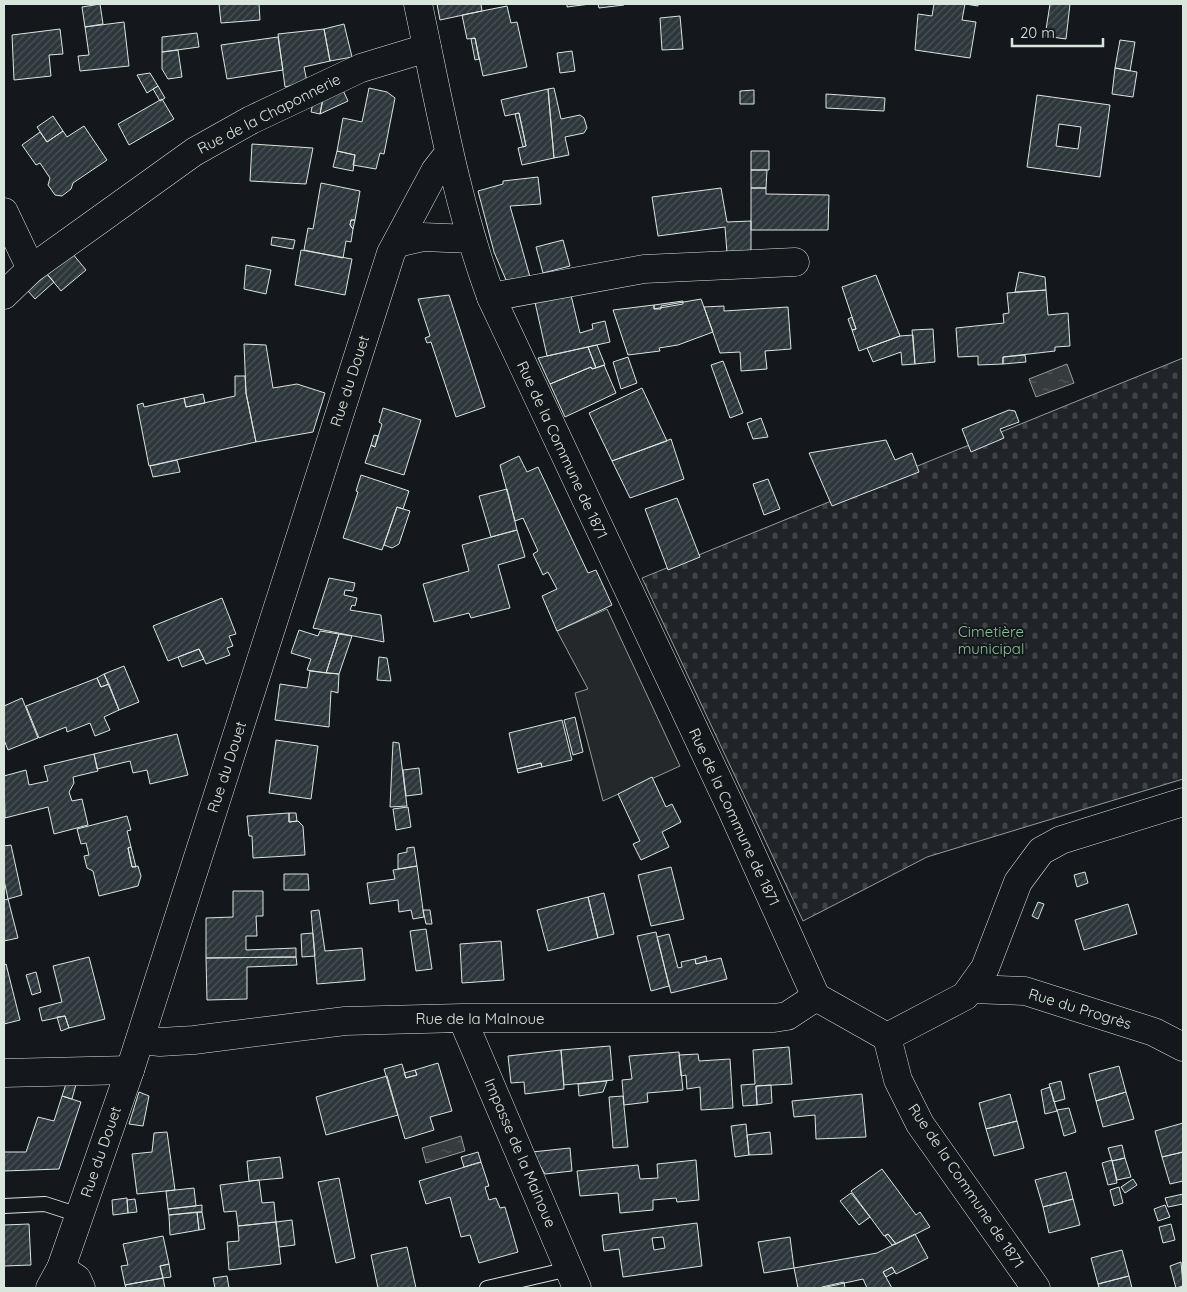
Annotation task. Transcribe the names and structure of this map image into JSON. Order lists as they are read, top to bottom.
{
  "streets": {
    "street": [
      "Rue de la Chaponnerie",
      "Rue du Douet",
      "Rue de la Commune de 1871",
      "Rue du Progrès",
      "Rue de la Malnoue",
      "Impasse de la Malnoue"
    ]
  },
  "crossings": [
    ["Rue de la Chaponnerie", "Rue de la Commune de 1871"],
    ["Rue du Douet", "Rue de la Commune de 1871"],
    ["Rue du Douet", "Rue de la Malnoue"],
    ["Rue de la Commune de 1871", "Rue de la Malnoue"],
    ["Rue de la Malnoue", "Impasse de la Malnoue"]
  ],
  "parks": ["Cimetière municipal"],
  "scale_bar": "20 m"
}
